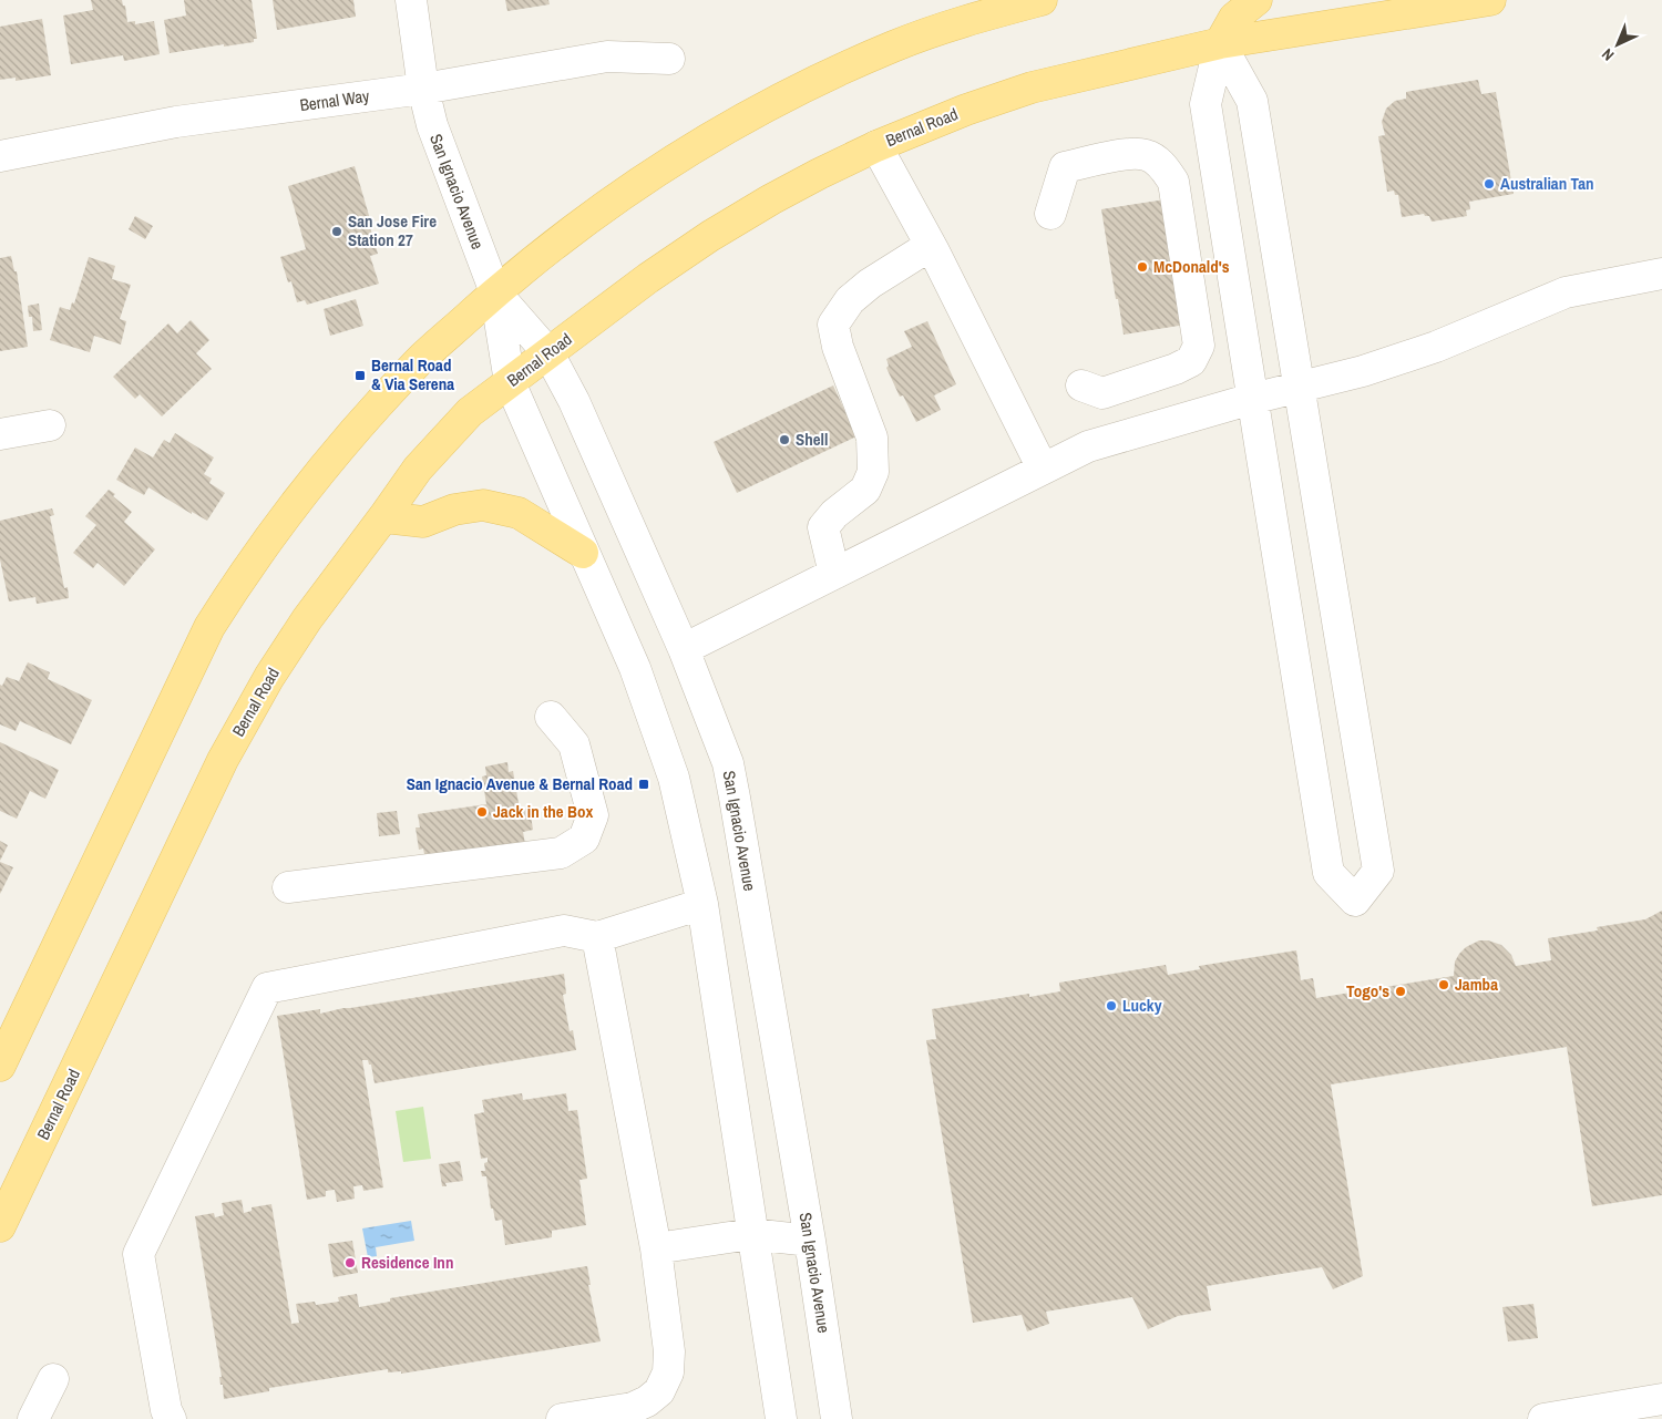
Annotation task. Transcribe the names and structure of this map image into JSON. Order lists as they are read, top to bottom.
{
  "streets": {
    "main road": ["Bernal Road"],
    "street": ["Bernal Way", "San Ignacio Avenue"]
  },
  "crossings": [
    ["Bernal Way", "San Ignacio Avenue"],
    ["Bernal Road", "San Ignacio Avenue"]
  ],
  "places": {
    "other": [
      "Australian Tan",
      "San Jose Fire Station 27",
      "McDonald's",
      "Shell",
      "Jack in the Box",
      "Jamba",
      "Togo's",
      "Lucky",
      "Residence Inn"
    ],
    "transit": ["Bernal Road & Via Serena", "San Ignacio Avenue & Bernal Road"]
  },
  "north": "bottom left"
}
